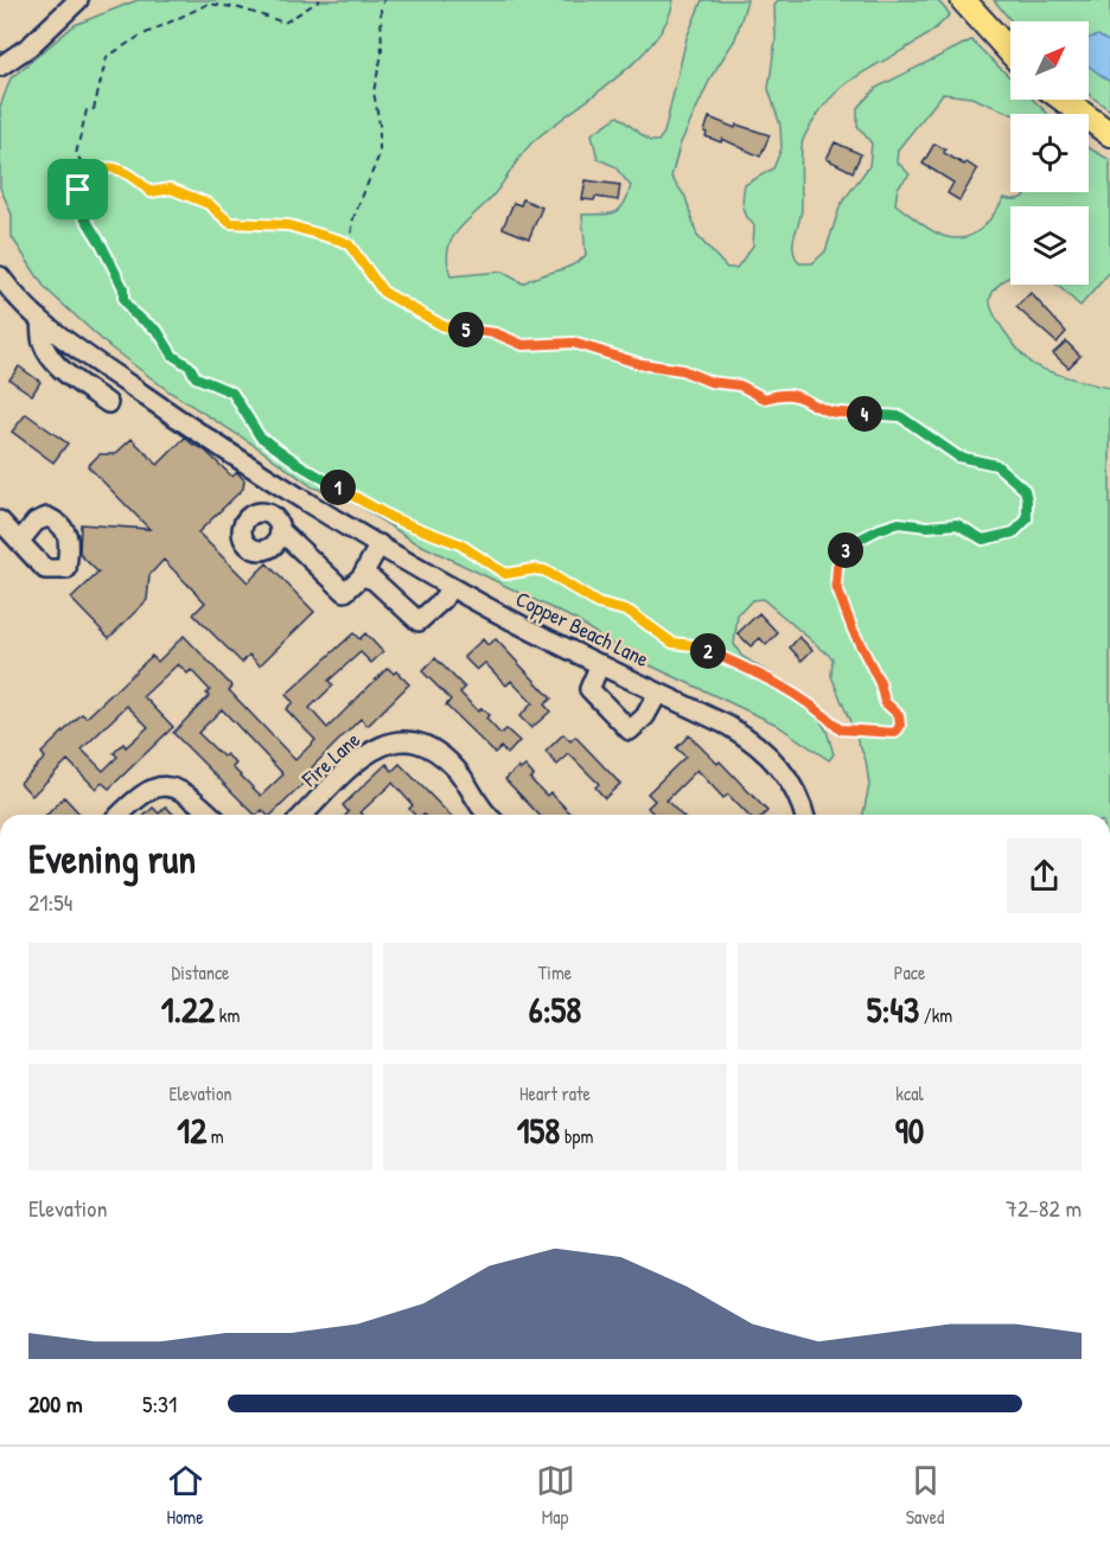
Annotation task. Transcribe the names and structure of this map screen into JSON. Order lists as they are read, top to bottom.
{
  "streets": {
    "street": ["Copper Beach Lane", "Fire Lane"]
  },
  "north": "top right",
  "page": {
    "pins": [
      "5",
      "4",
      "1",
      "3",
      "2"
    ],
    "heading": ["Evening run", "21:54"],
    "stats": [
      ["Distance", "1.22 km"],
      ["Time", "6:58"],
      ["Pace", "5:43 /km"],
      ["Elevation", "12 m"],
      ["Heart rate", "158 bpm"],
      ["kcal", "90"]
    ],
    "chart": ["Elevation", "72–82 m"],
    "list": [
      {
        "name": "200 m",
        "note": "5:31"
      }
    ],
    "tabs": ["Home", "Map", "Saved"]
  }
}
